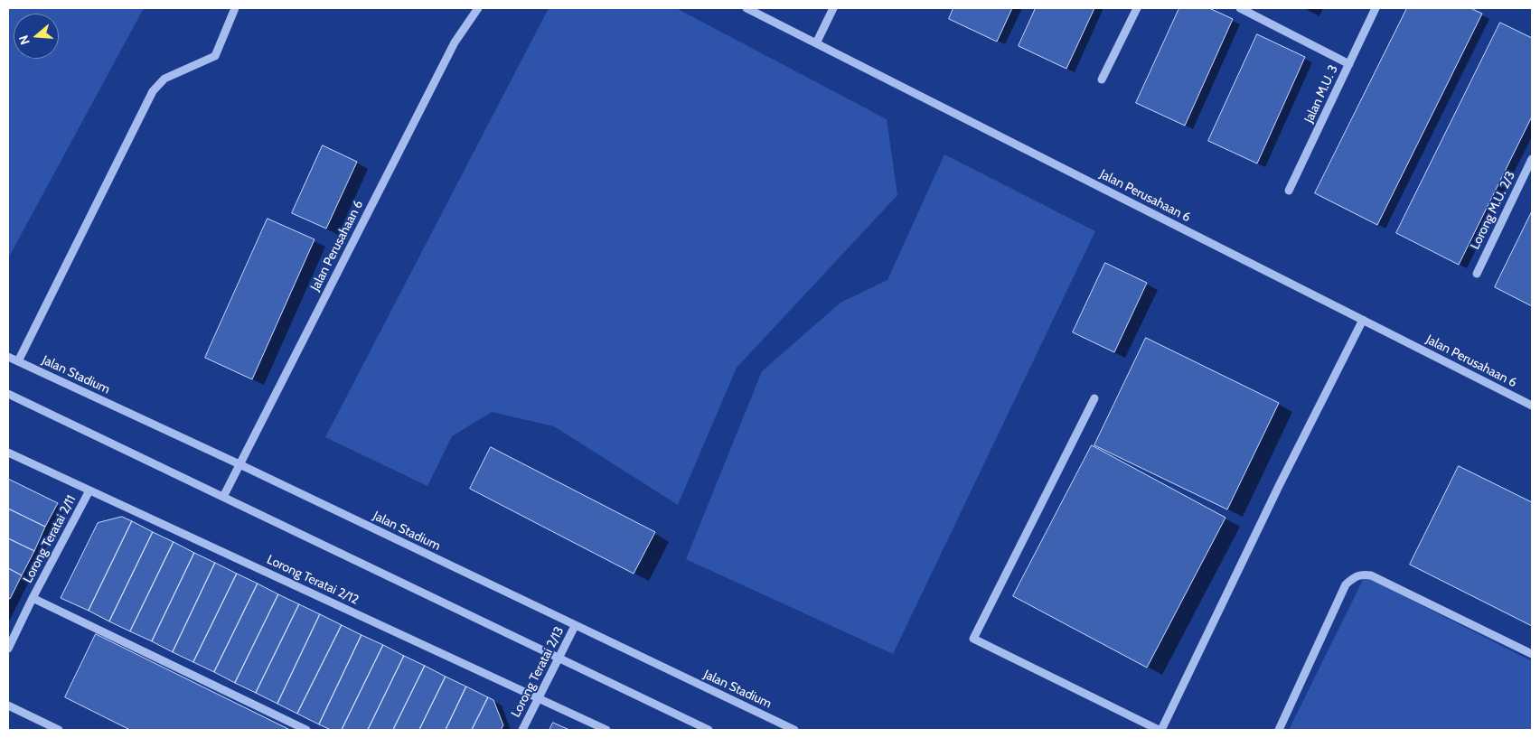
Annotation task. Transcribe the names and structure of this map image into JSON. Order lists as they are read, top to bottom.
{
  "streets": {
    "street": [
      "Jalan M.U. 3",
      "Jalan Perusahaan 6",
      "Lorong M.U. 2/3",
      "Jalan Stadium",
      "Lorong Teratai 2/11",
      "Lorong Teratai 2/12",
      "Lorong Teratai 2/13"
    ]
  },
  "crossings": [
    ["Jalan Perusahaan 6", "Jalan Stadium"],
    ["Jalan Stadium", "Lorong Teratai 2/13"],
    ["Lorong Teratai 2/11", "Lorong Teratai 2/12"],
    ["Lorong Teratai 2/12", "Lorong Teratai 2/13"]
  ],
  "north": "left"
}
